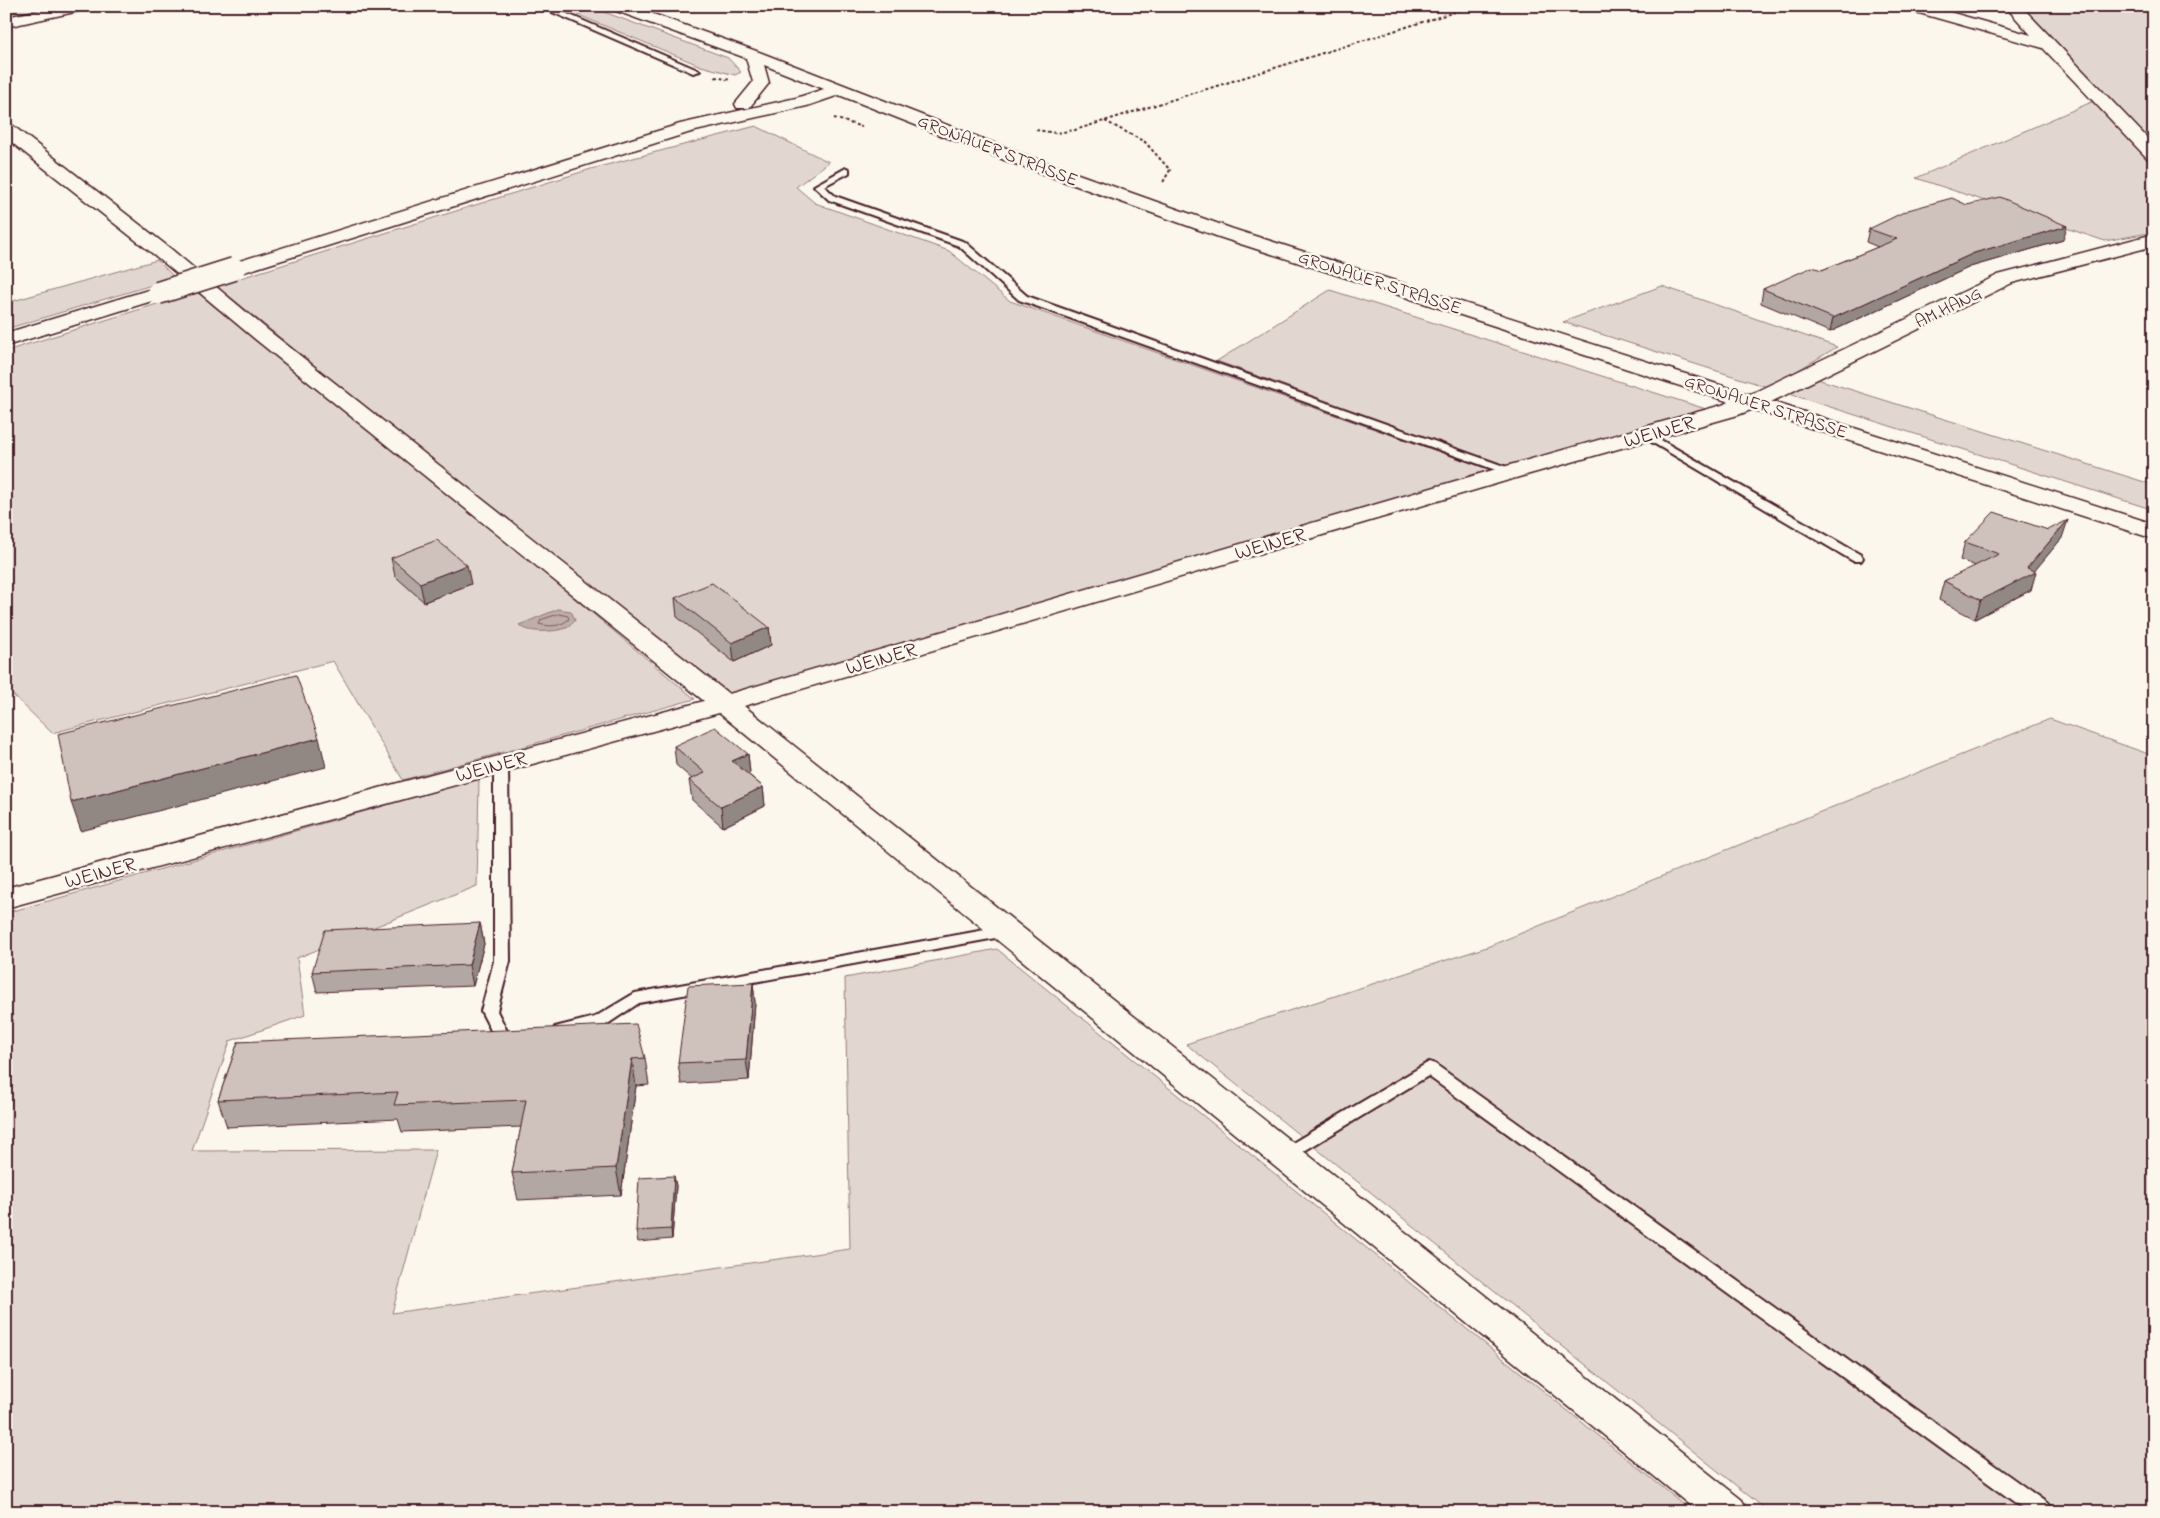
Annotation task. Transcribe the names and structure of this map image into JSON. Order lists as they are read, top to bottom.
{
  "streets": {
    "street": ["GRONAUER STRASSE", "AM HANG", "WEINER"]
  },
  "crossings": [
    ["GRONAUER STRASSE", "AM HANG"],
    ["GRONAUER STRASSE", "WEINER"],
    ["AM HANG", "WEINER"]
  ]
}
